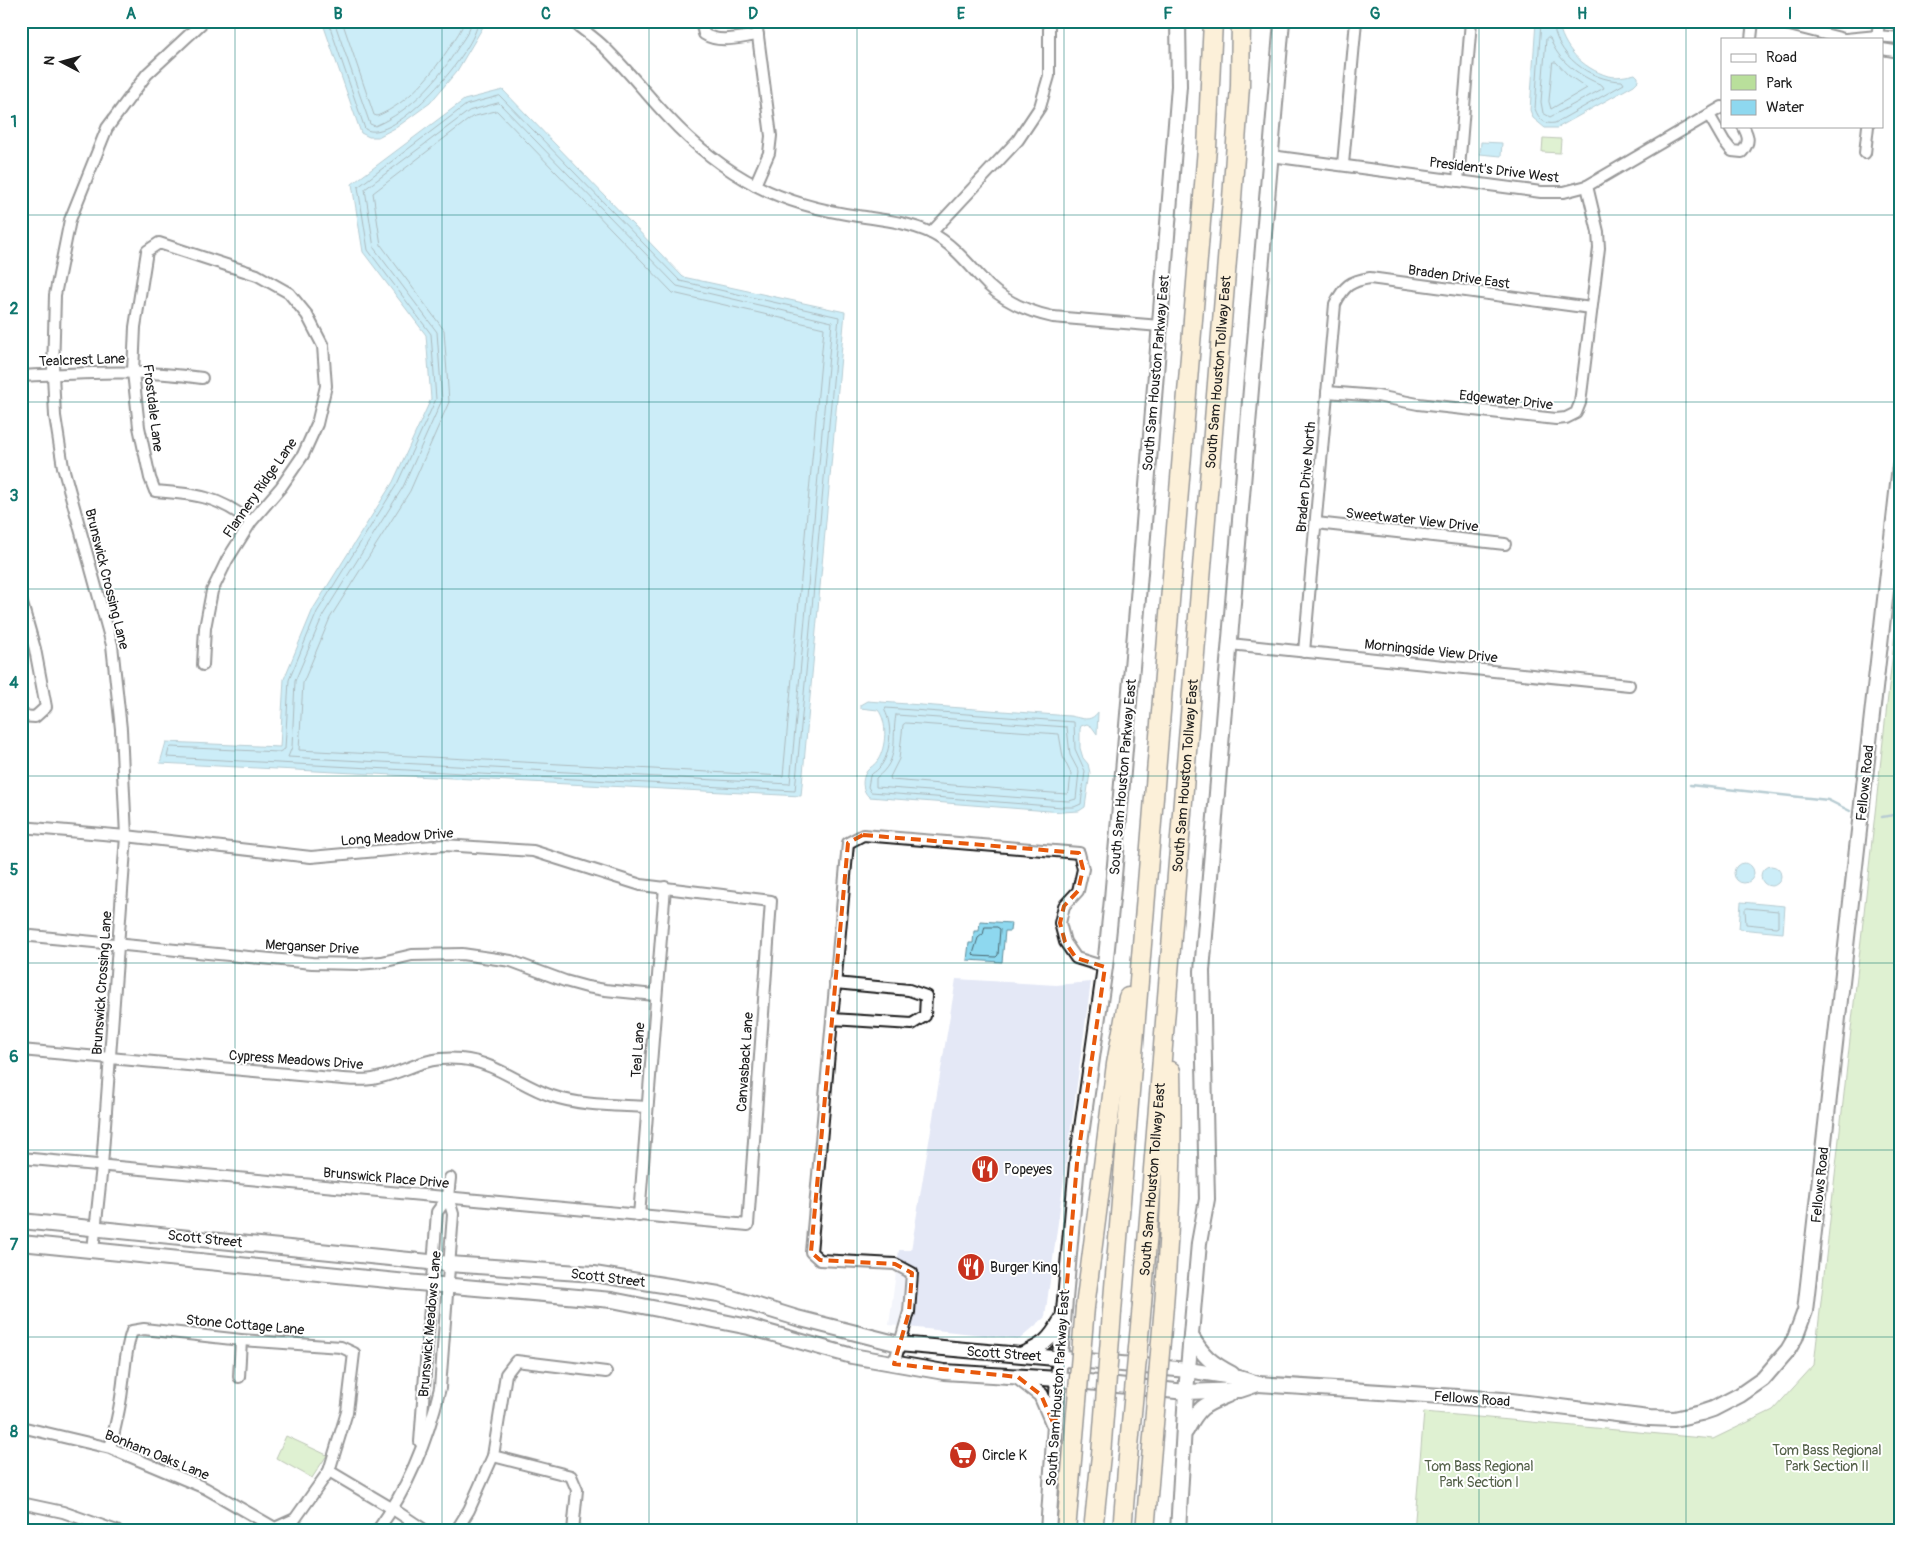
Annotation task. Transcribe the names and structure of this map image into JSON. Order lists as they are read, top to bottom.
{
  "streets": {
    "highway": ["South Sam Houston Tollway East"],
    "main road": ["South Sam Houston Parkway East", "Fellows Road", "Scott Street"],
    "street": [
      "President's Drive West",
      "Braden Drive East",
      "Tealcrest Lane",
      "Edgewater Drive",
      "Frostdale Lane",
      "Braden Drive North",
      "Flannery Ridge Lane",
      "Sweetwater View Drive",
      "Brunswick Crossing Lane",
      "Morningside View Drive",
      "Long Meadow Drive",
      "Merganser Drive",
      "Teal Lane",
      "Cypress Meadows Drive",
      "Canvasback Lane",
      "Brunswick Place Drive",
      "Brunswick Meadows Lane",
      "Stone Cottage Lane",
      "Bonham Oaks Lane"
    ]
  },
  "crossings": [
    ["President's Drive West", "Edgewater Drive"],
    ["Braden Drive East", "Edgewater Drive"],
    ["Braden Drive East", "Braden Drive North"],
    ["Tealcrest Lane", "Frostdale Lane"],
    ["Tealcrest Lane", "Brunswick Crossing Lane"],
    ["South Sam Houston Parkway East", "Scott Street"],
    ["Edgewater Drive", "Braden Drive North"],
    ["Frostdale Lane", "Flannery Ridge Lane"],
    ["Braden Drive North", "Sweetwater View Drive"],
    ["Braden Drive North", "Morningside View Drive"],
    ["Brunswick Crossing Lane", "Long Meadow Drive"],
    ["Brunswick Crossing Lane", "Merganser Drive"],
    ["Brunswick Crossing Lane", "Cypress Meadows Drive"],
    ["Brunswick Crossing Lane", "Brunswick Place Drive"],
    ["Brunswick Crossing Lane", "Scott Street"],
    ["Fellows Road", "Scott Street"],
    ["Long Meadow Drive", "Teal Lane"],
    ["Long Meadow Drive", "Canvasback Lane"],
    ["Merganser Drive", "Teal Lane"],
    ["Teal Lane", "Cypress Meadows Drive"],
    ["Teal Lane", "Brunswick Place Drive"],
    ["Canvasback Lane", "Brunswick Place Drive"],
    ["Brunswick Place Drive", "Brunswick Meadows Lane"],
    ["Scott Street", "Brunswick Meadows Lane"],
    ["Stone Cottage Lane", "Bonham Oaks Lane"]
  ],
  "parks": ["Tom Bass Regional Park Section II", "Tom Bass Regional Park Section I"],
  "places": {
    "restaurant": ["Popeyes", "Burger King"],
    "supermarket": ["Circle K"]
  },
  "legend": ["Road", "Park", "Water"],
  "north": "left",
  "grid": {
    "columns": [
      "A",
      "B",
      "C",
      "D",
      "E",
      "F",
      "G",
      "H",
      "I"
    ],
    "rows": [
      "1",
      "2",
      "3",
      "4",
      "5",
      "6",
      "7",
      "8"
    ]
  }
}
